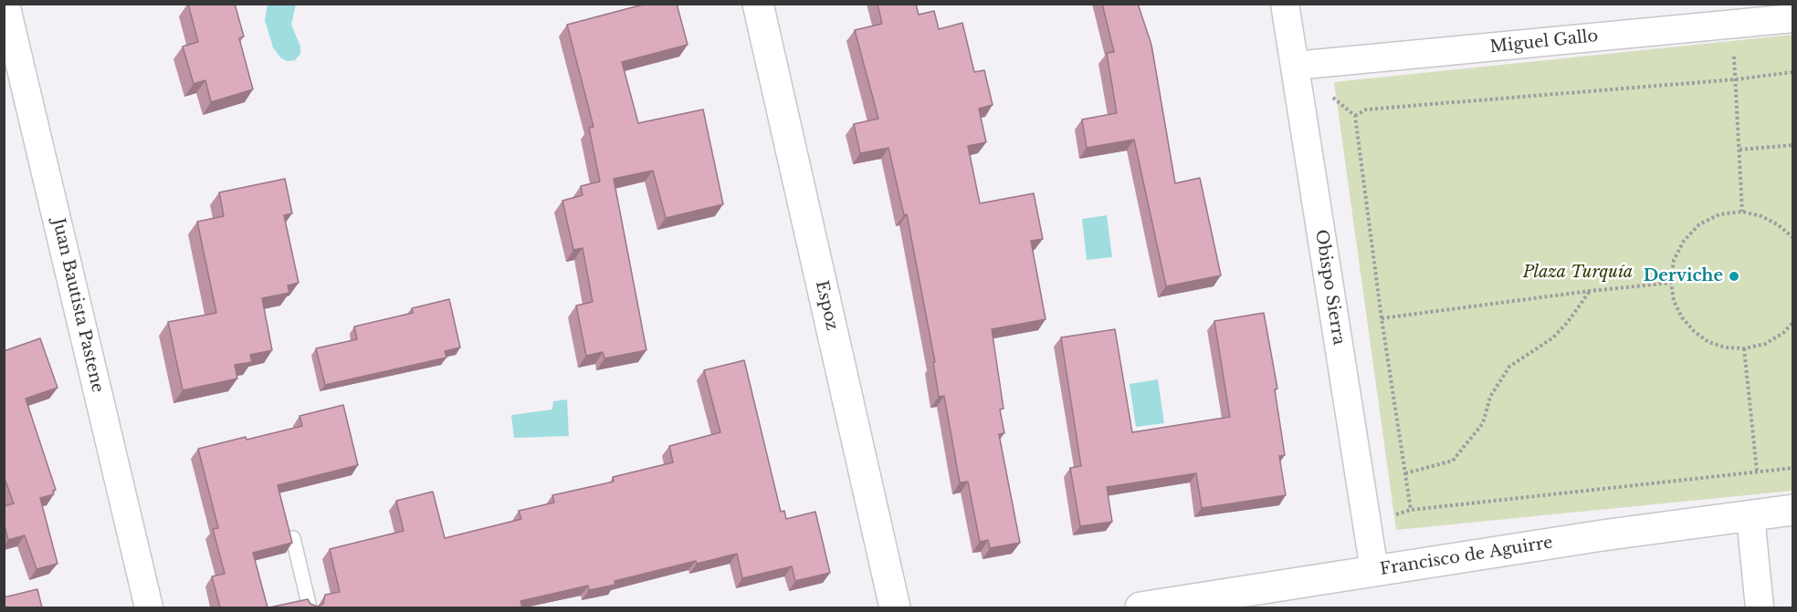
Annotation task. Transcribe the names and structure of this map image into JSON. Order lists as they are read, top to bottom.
{
  "streets": {
    "street": [
      "Miguel Gallo",
      "Obispo Sierra",
      "Juan Bautista Pastene",
      "Espoz",
      "Francisco de Aguirre"
    ]
  },
  "crossings": [
    ["Miguel Gallo", "Obispo Sierra"],
    ["Obispo Sierra", "Francisco de Aguirre"]
  ],
  "parks": ["Plaza Turquía"],
  "places": ["Derviche"]
}
